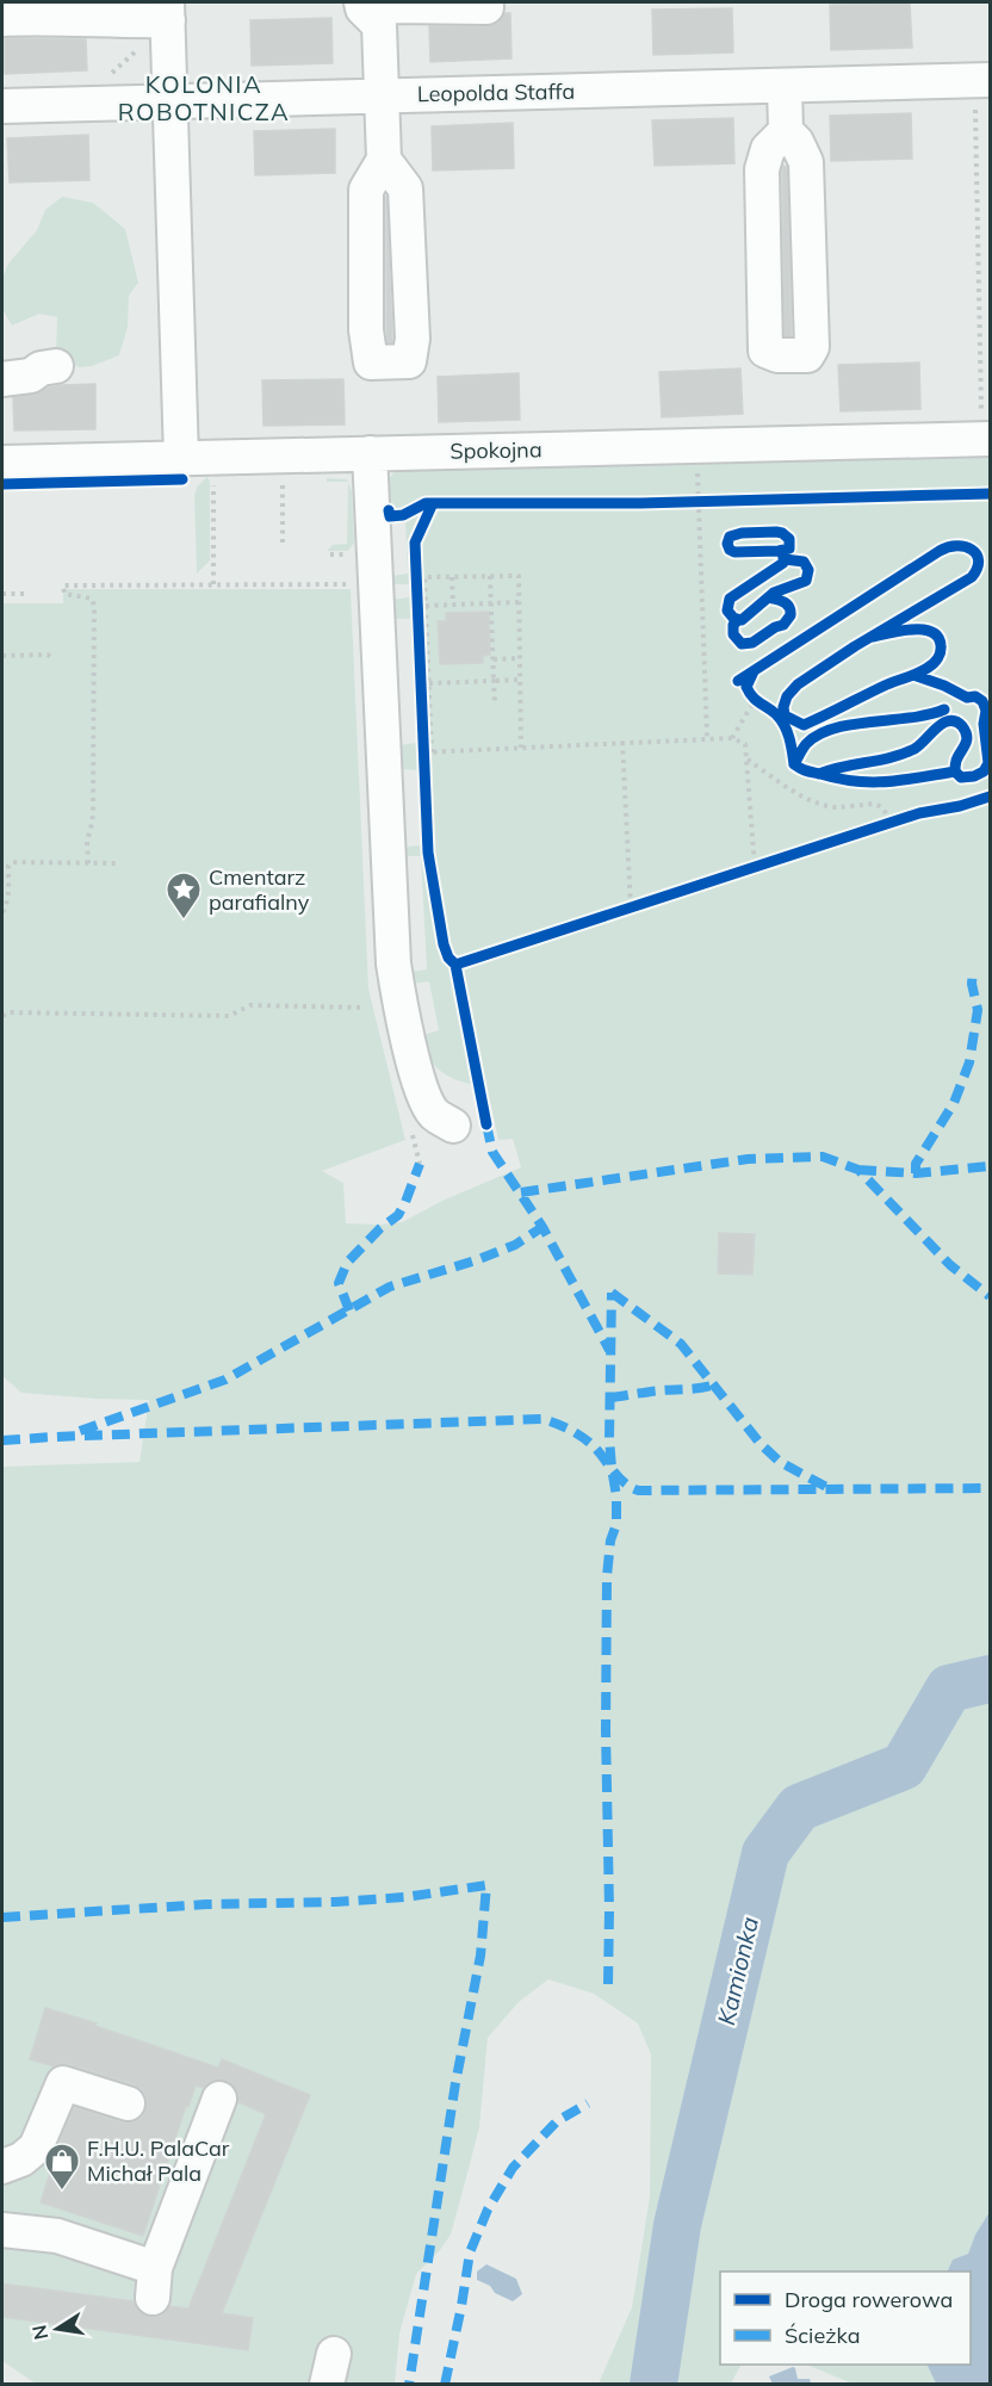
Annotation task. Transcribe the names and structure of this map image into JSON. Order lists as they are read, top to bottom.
{
  "streets": {
    "street": ["Leopolda Staffa", "Spokojna"]
  },
  "districts": ["KOLONIA ROBOTNICZA"],
  "water": ["Kamionka"],
  "places": {
    "place": ["Cmentarz parafialny"],
    "shop": ["F.H.U. PalaCar Michał Pala"]
  },
  "legend": ["Droga rowerowa", "Ścieżka"],
  "north": "left"
}
